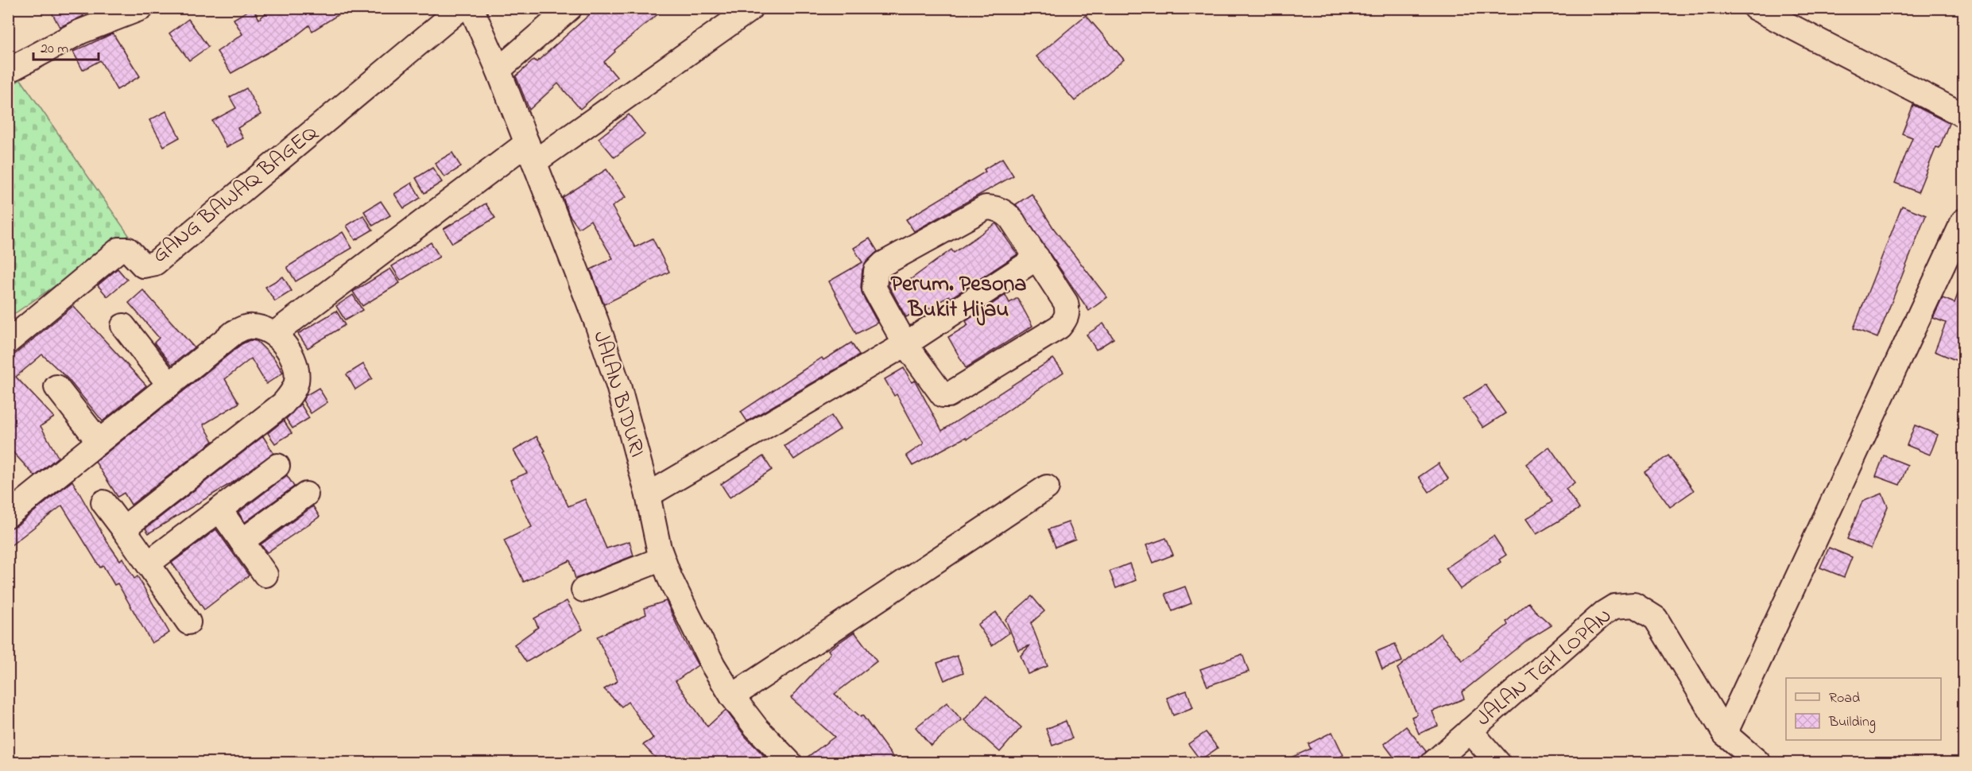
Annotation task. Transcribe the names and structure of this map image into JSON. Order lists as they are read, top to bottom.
{
  "streets": {
    "street": ["GANG BAWAQ BAGEQ", "JALAN BIDURI", "JALAN TGH LOPAN"]
  },
  "districts": ["Perum. Pesona Bukit Hijau"],
  "legend": ["Road", "Building"],
  "scale_bar": "20 m"
}
